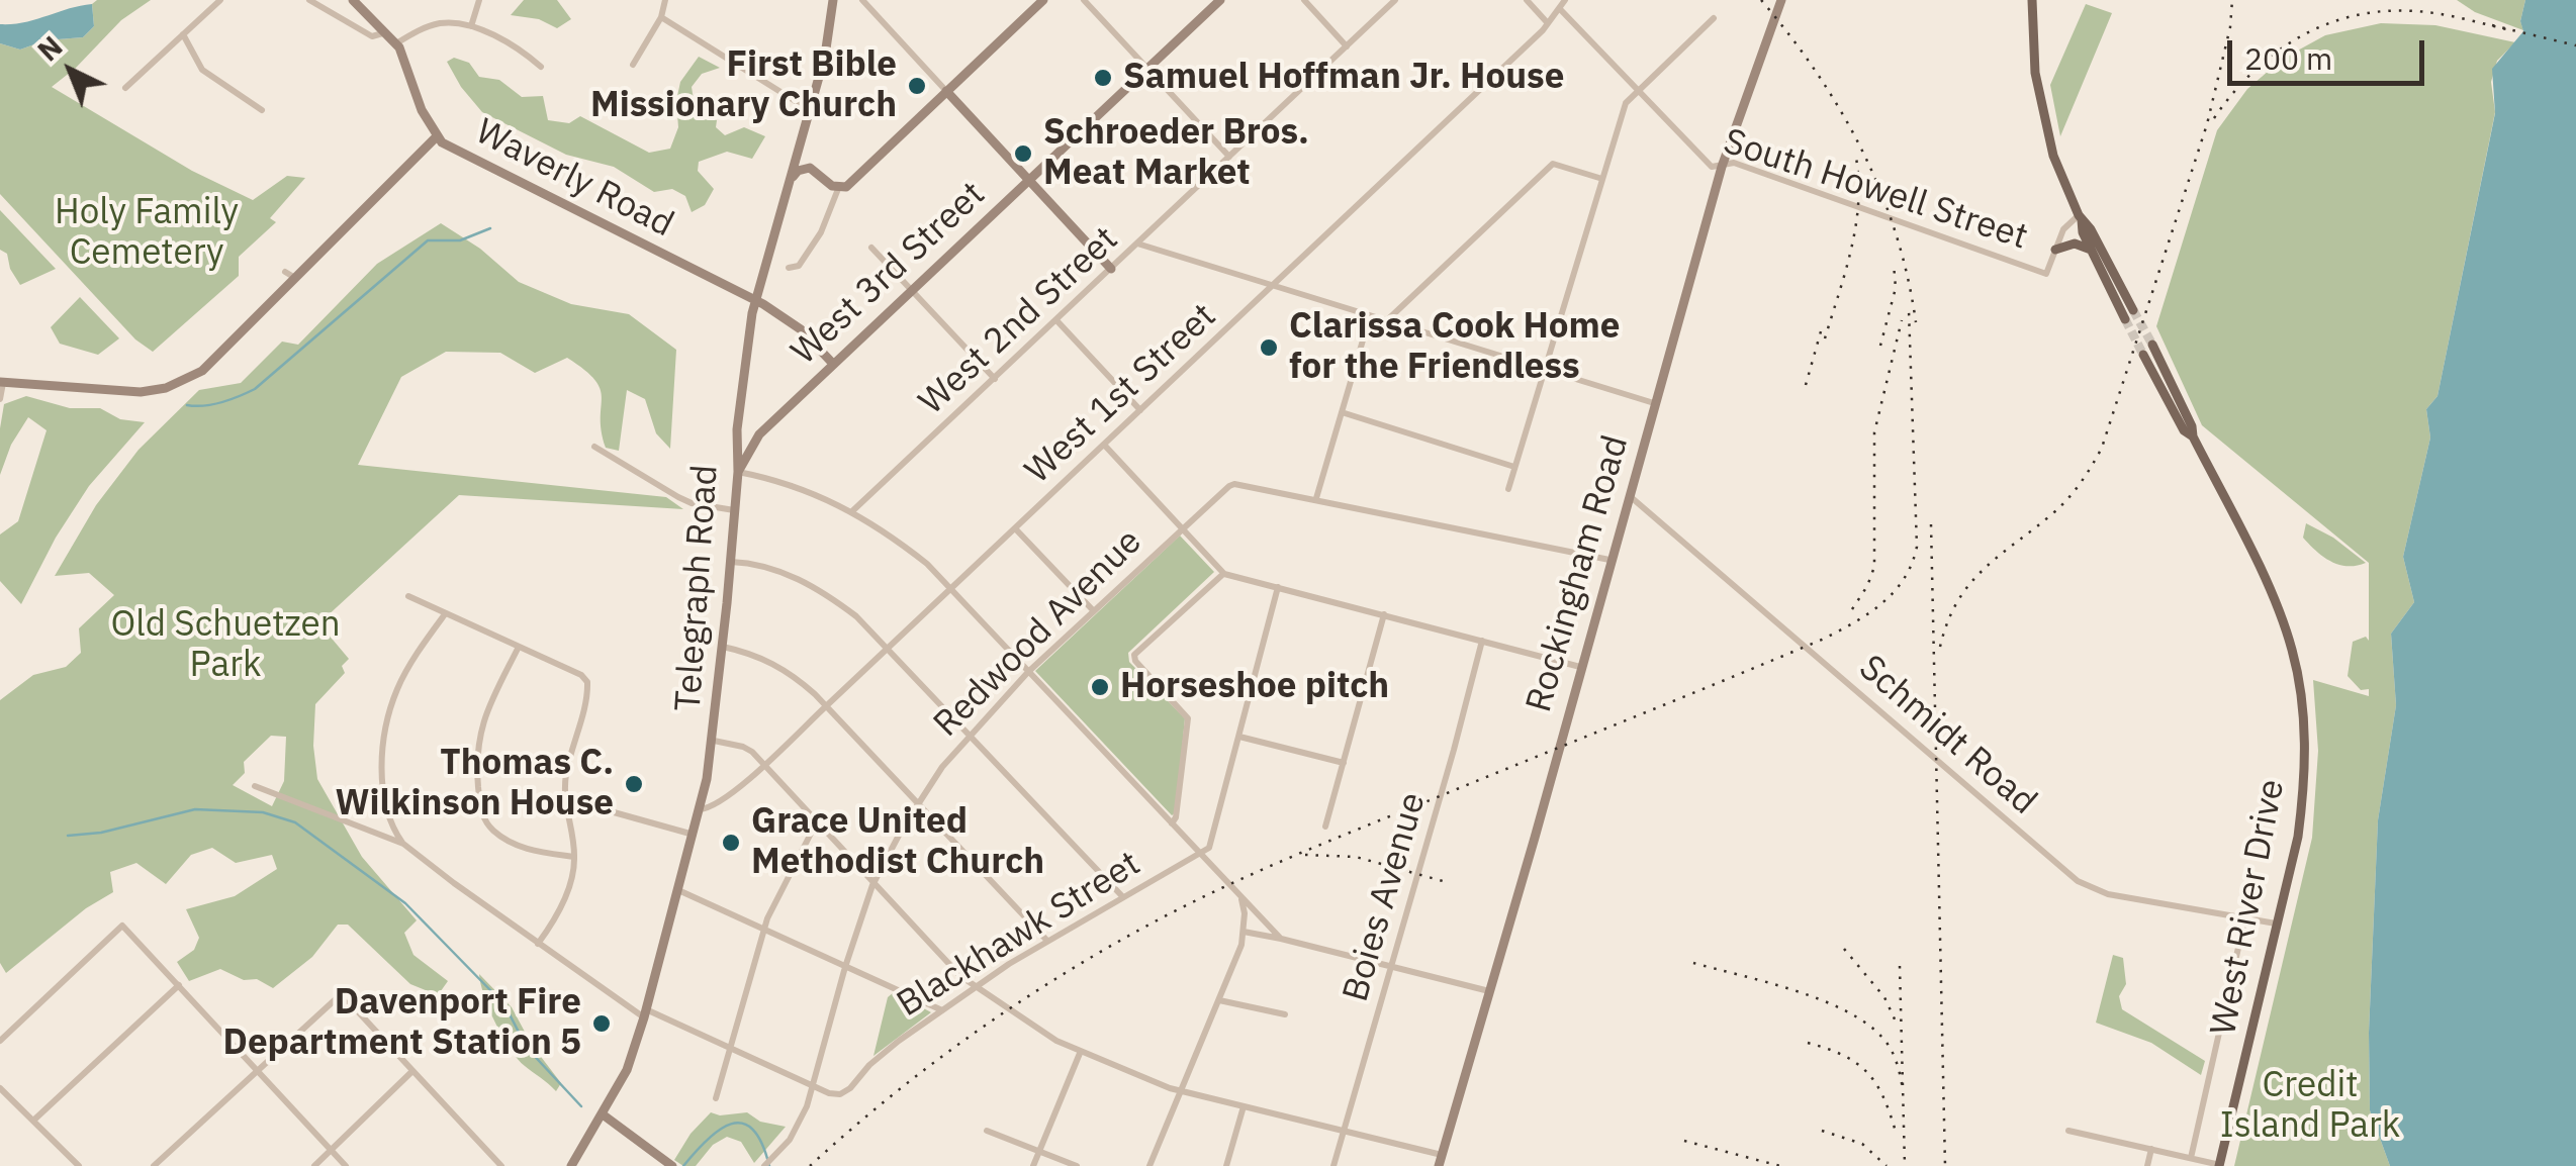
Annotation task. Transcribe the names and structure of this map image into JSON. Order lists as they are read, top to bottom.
{
  "streets": {
    "main road": ["West River Drive"],
    "street": [
      "Waverly Road",
      "South Howell Street",
      "West 3rd Street",
      "West 2nd Street",
      "West 1st Street",
      "Rockingham Road",
      "Telegraph Road",
      "Redwood Avenue",
      "Schmidt Road",
      "Boies Avenue",
      "Blackhawk Street"
    ]
  },
  "crossings": [
    ["Waverly Road", "West 3rd Street"],
    ["Waverly Road", "Telegraph Road"],
    ["South Howell Street", "West 1st Street"],
    ["South Howell Street", "Rockingham Road"],
    ["West 3rd Street", "Telegraph Road"],
    ["West 1st Street", "Telegraph Road"],
    ["Rockingham Road", "Redwood Avenue"],
    ["Rockingham Road", "Schmidt Road"],
    ["Redwood Avenue", "Blackhawk Street"],
    ["Schmidt Road", "West River Drive"]
  ],
  "parks": ["Holy Family Cemetery", "Old Schuetzen Park", "Credit Island Park"],
  "places": [
    "Samuel Hoffman Jr. House",
    "First Bible Missionary Church",
    "Schroeder Bros. Meat Market",
    "Clarissa Cook Home for the Friendless",
    "Horseshoe pitch",
    "Thomas C. Wilkinson House",
    "Grace United Methodist Church",
    "Davenport Fire Department Station 5"
  ],
  "scale_bar": "200 m",
  "north": "top left"
}
